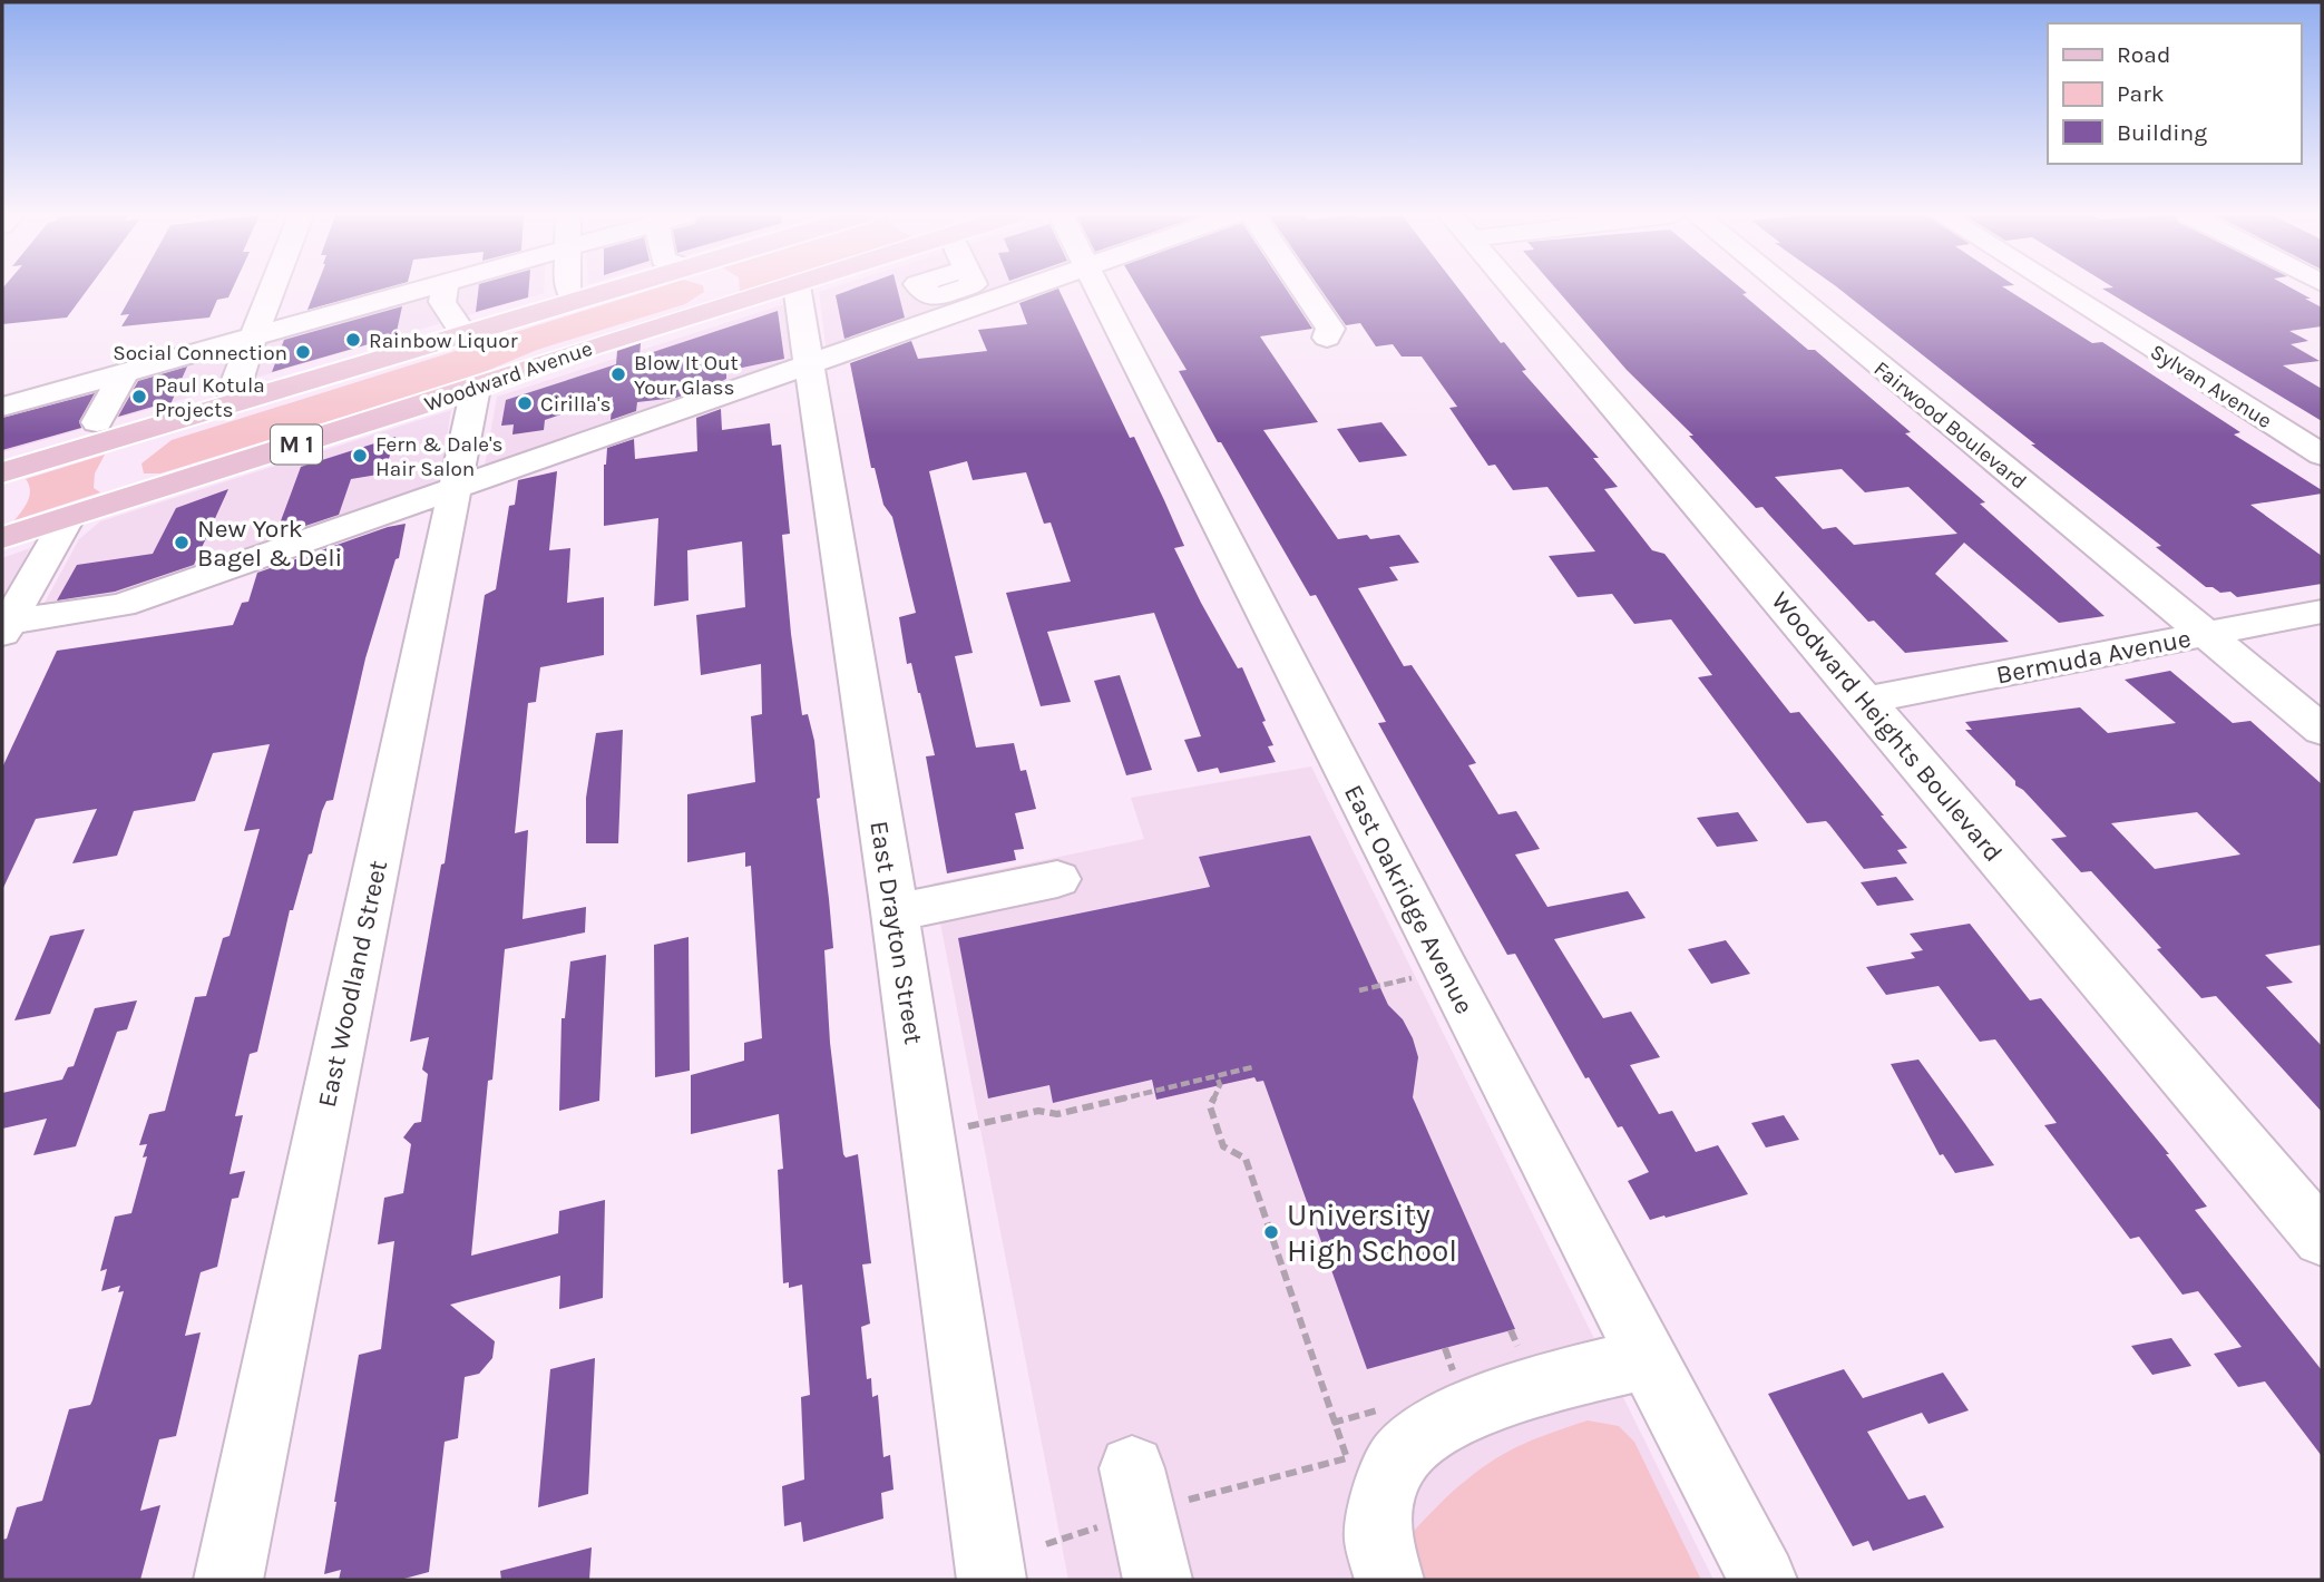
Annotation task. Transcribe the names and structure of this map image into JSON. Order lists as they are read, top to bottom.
{
  "streets": {
    "main road": ["Woodward Avenue", "M 1"],
    "street": [
      "Sylvan Avenue",
      "Fairwood Boulevard",
      "Bermuda Avenue",
      "Woodward Heights Boulevard",
      "East Oakridge Avenue",
      "East Drayton Street",
      "East Woodland Street"
    ]
  },
  "crossings": [
    ["Woodward Avenue", "East Woodland Street"],
    ["Fairwood Boulevard", "Bermuda Avenue"],
    ["Bermuda Avenue", "Woodward Heights Boulevard"]
  ],
  "places": [
    "Rainbow Liquor",
    "Social Connection",
    "Blow It Out Your Glass",
    "Paul Kotula Projects",
    "Cirilla's",
    "Fern & Dale's Hair Salon",
    "New York Bagel & Deli",
    "University High School"
  ],
  "legend": ["Road", "Park", "Building"]
}
